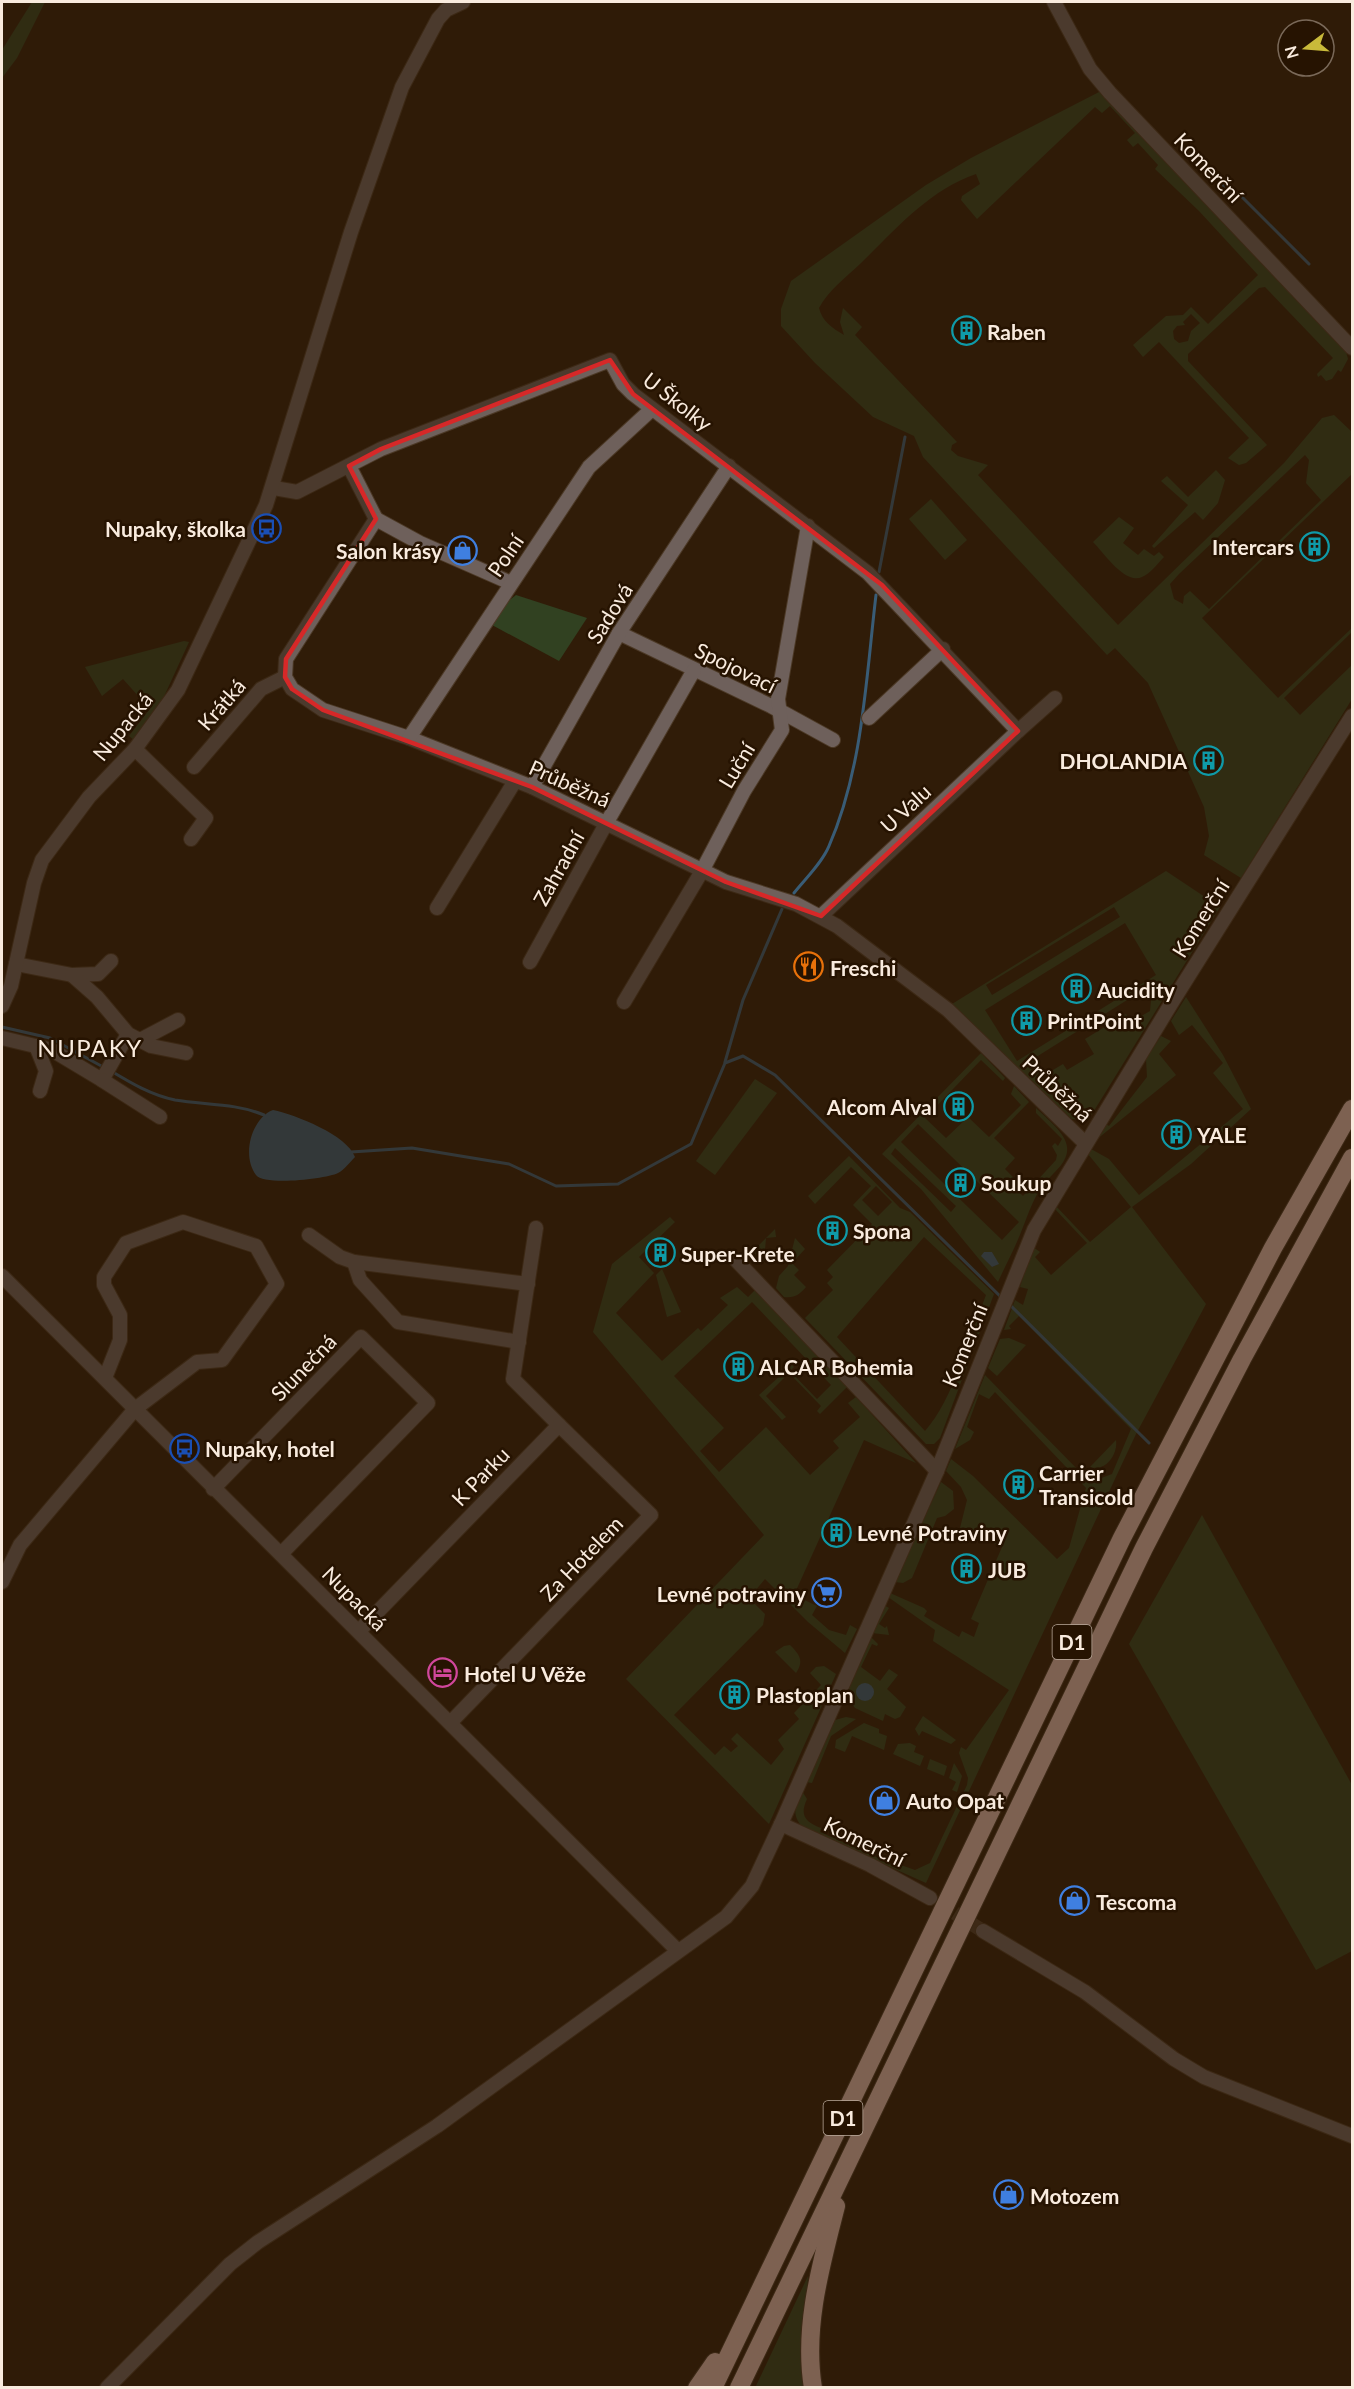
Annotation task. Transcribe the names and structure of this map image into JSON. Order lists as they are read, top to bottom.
{
  "streets": {
    "highway": ["D1"],
    "street": [
      "Komerční",
      "U Školky",
      "Polní",
      "Sadová",
      "Spojovací",
      "Krátká",
      "Nupacká",
      "Luční",
      "Průběžná",
      "U Valu",
      "Zahradní",
      "Slunečná",
      "K Parku",
      "Za Hotelem"
    ]
  },
  "crossings": [
    ["Komerční", "Nupacká"],
    ["Komerční", "Průběžná"],
    ["U Školky", "Polní"],
    ["U Školky", "Sadová"],
    ["U Školky", "Luční"],
    ["Polní", "Průběžná"],
    ["Sadová", "Spojovací"],
    ["Sadová", "Průběžná"],
    ["Spojovací", "Luční"],
    ["Spojovací", "Zahradní"],
    ["Krátká", "Průběžná"],
    ["Nupacká", "Slunečná"],
    ["Nupacká", "K Parku"],
    ["Nupacká", "Za Hotelem"],
    ["Luční", "Průběžná"],
    ["Průběžná", "U Valu"],
    ["Průběžná", "Zahradní"],
    ["K Parku", "Za Hotelem"]
  ],
  "districts": ["NUPAKY"],
  "places": {
    "building": [
      "Raben",
      "Intercars",
      "DHOLANDIA",
      "Aucidity",
      "PrintPoint",
      "Alcom Alval",
      "YALE",
      "Soukup",
      "Spona",
      "Super-Krete",
      "ALCAR Bohemia",
      "Carrier Transicold",
      "Levné Potraviny",
      "JUB",
      "Plastoplan"
    ],
    "bus stop": ["Nupaky, školka", "Nupaky, hotel"],
    "shop": [
      "Salon krásy",
      "Auto Opat",
      "Tescoma",
      "Motozem"
    ],
    "restaurant": ["Freschi"],
    "supermarket": ["Levné potraviny"],
    "hotel": ["Hotel U Věže"]
  },
  "north": "left"
}
